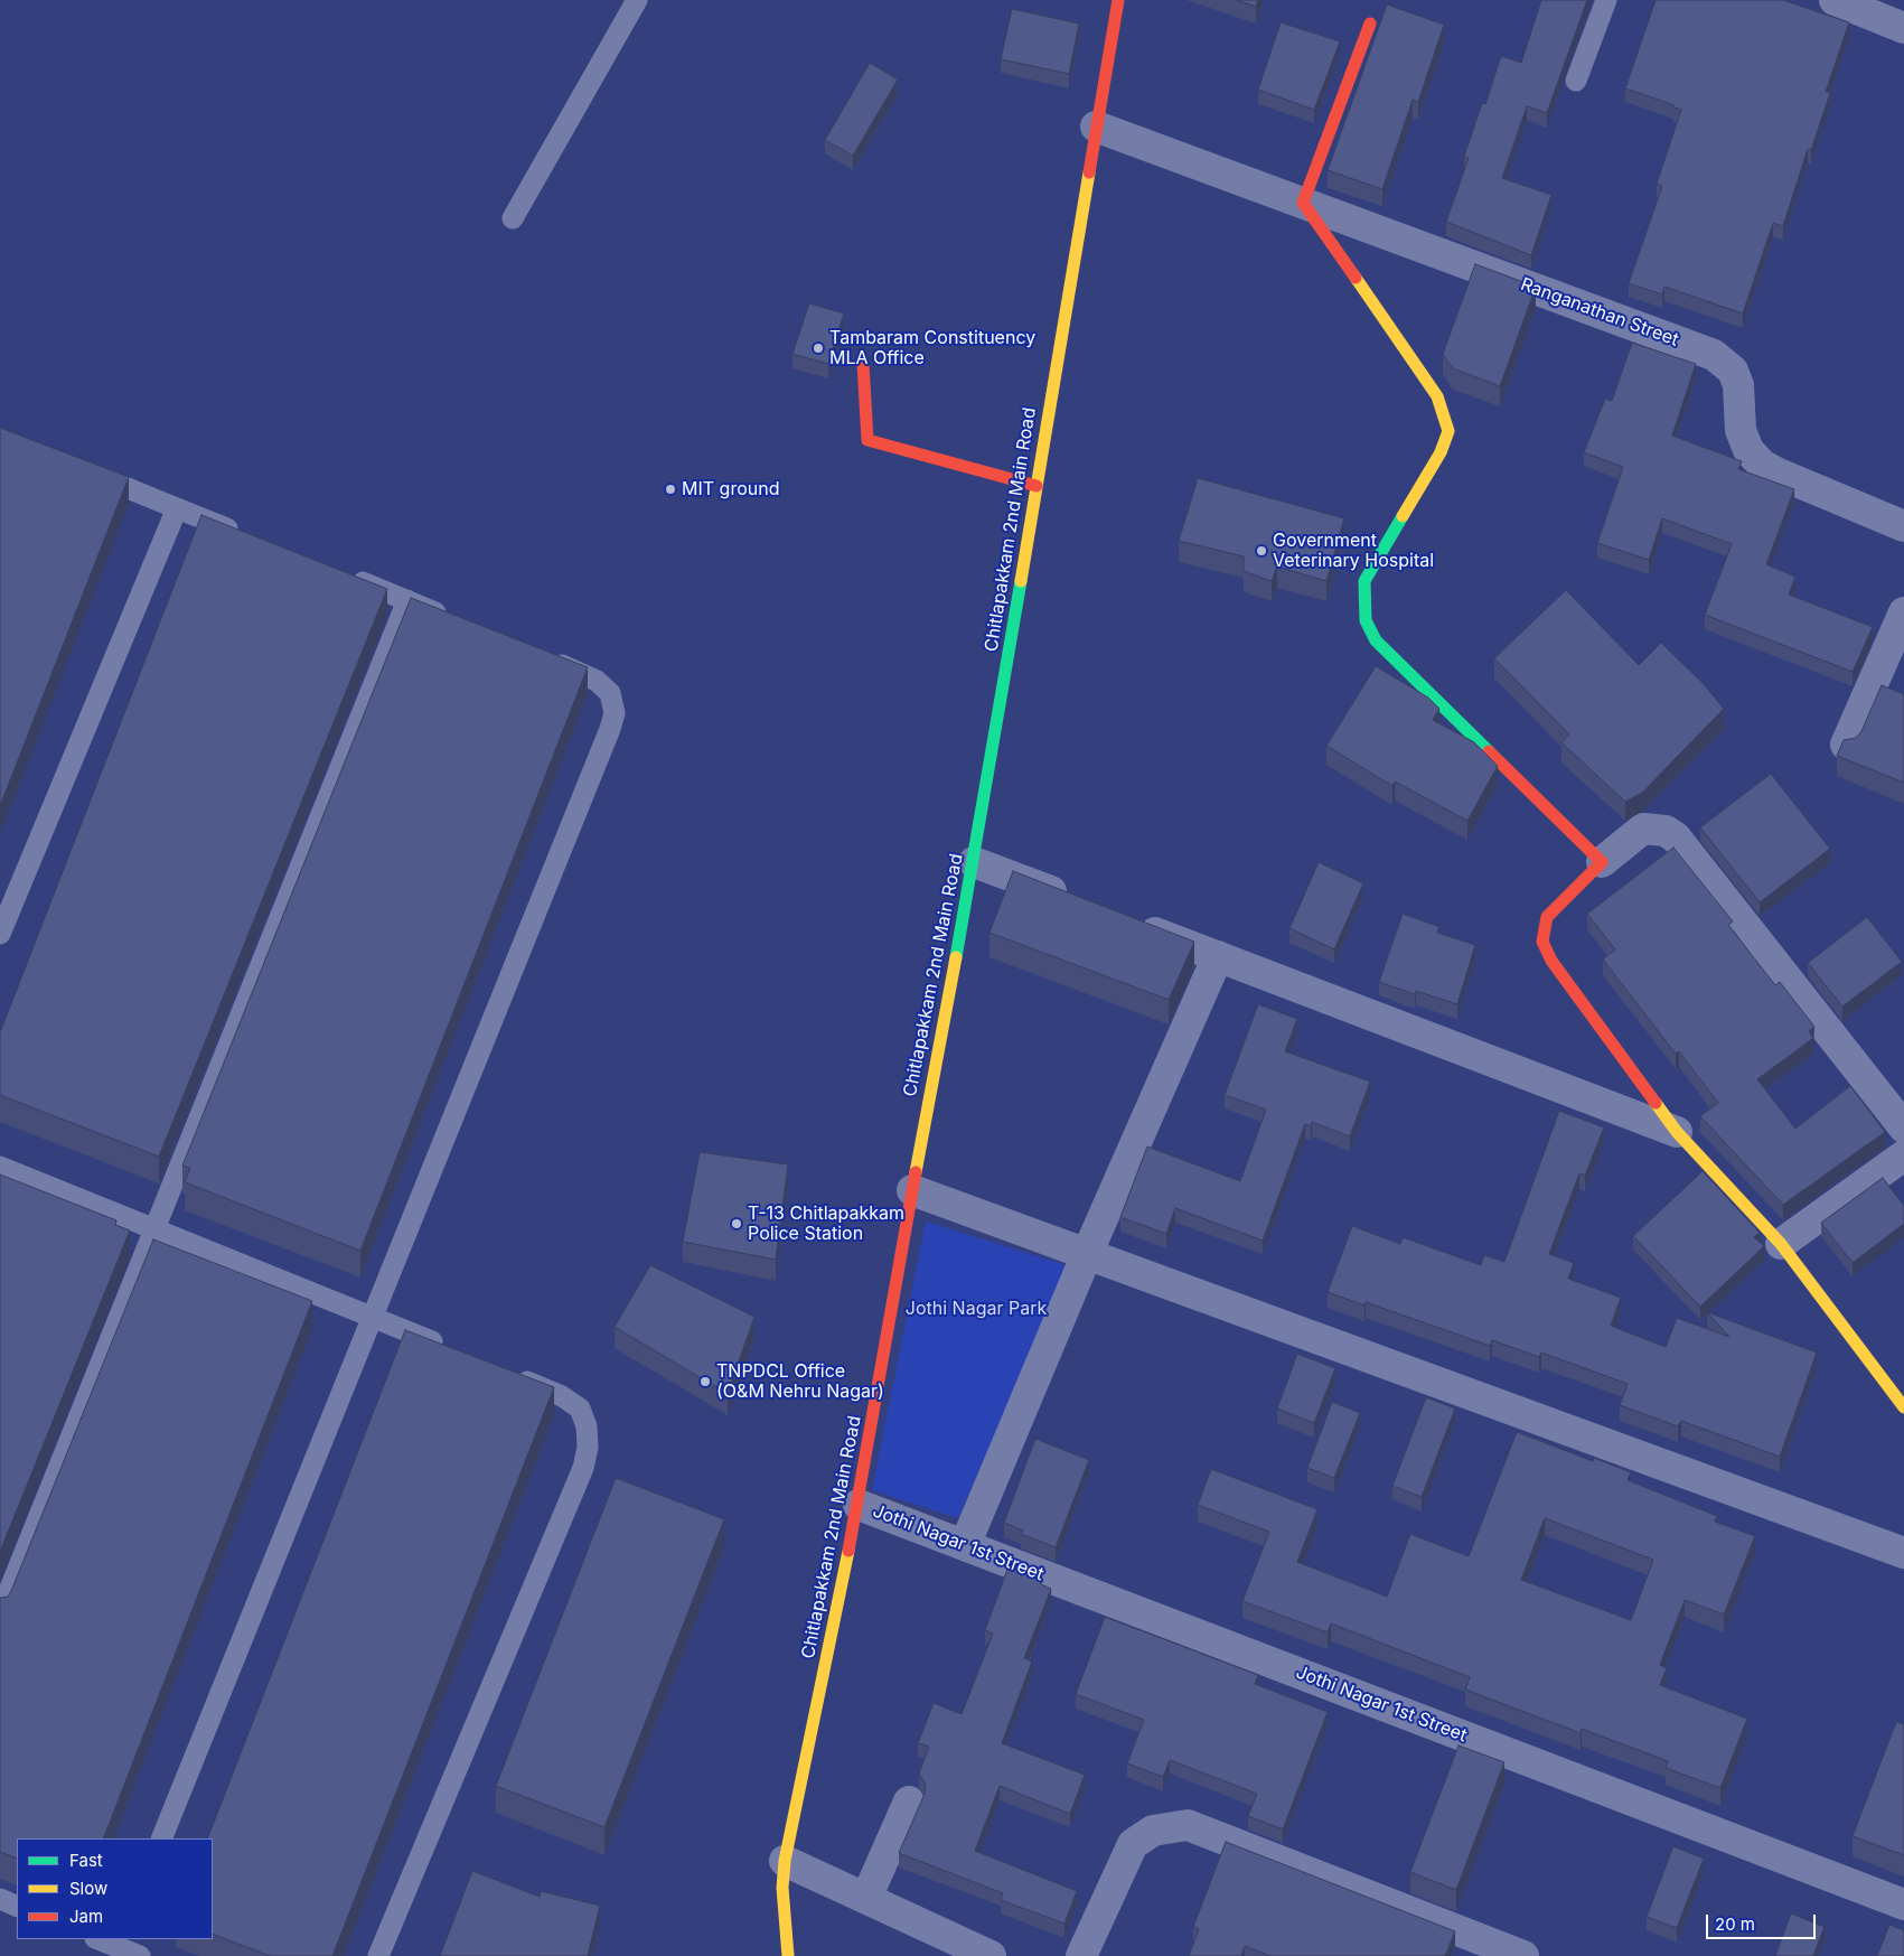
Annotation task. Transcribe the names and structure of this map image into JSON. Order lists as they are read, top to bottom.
{
  "streets": {
    "main road": ["Chitlapakkam 2nd Main Road"],
    "street": ["Ranganathan Street", "Jothi Nagar 1st Street"]
  },
  "crossings": [
    ["Ranganathan Street", "Chitlapakkam 2nd Main Road"],
    ["Chitlapakkam 2nd Main Road", "Jothi Nagar 1st Street"]
  ],
  "parks": ["Jothi Nagar Park"],
  "places": [
    "Tambaram Constituency MLA Office",
    "MIT ground",
    "Government Veterinary Hospital",
    "T-13 Chitlapakkam Police Station",
    "TNPDCL Office (O&M Nehru Nagar)"
  ],
  "legend": ["Fast", "Slow", "Jam"],
  "scale_bar": "20 m"
}
